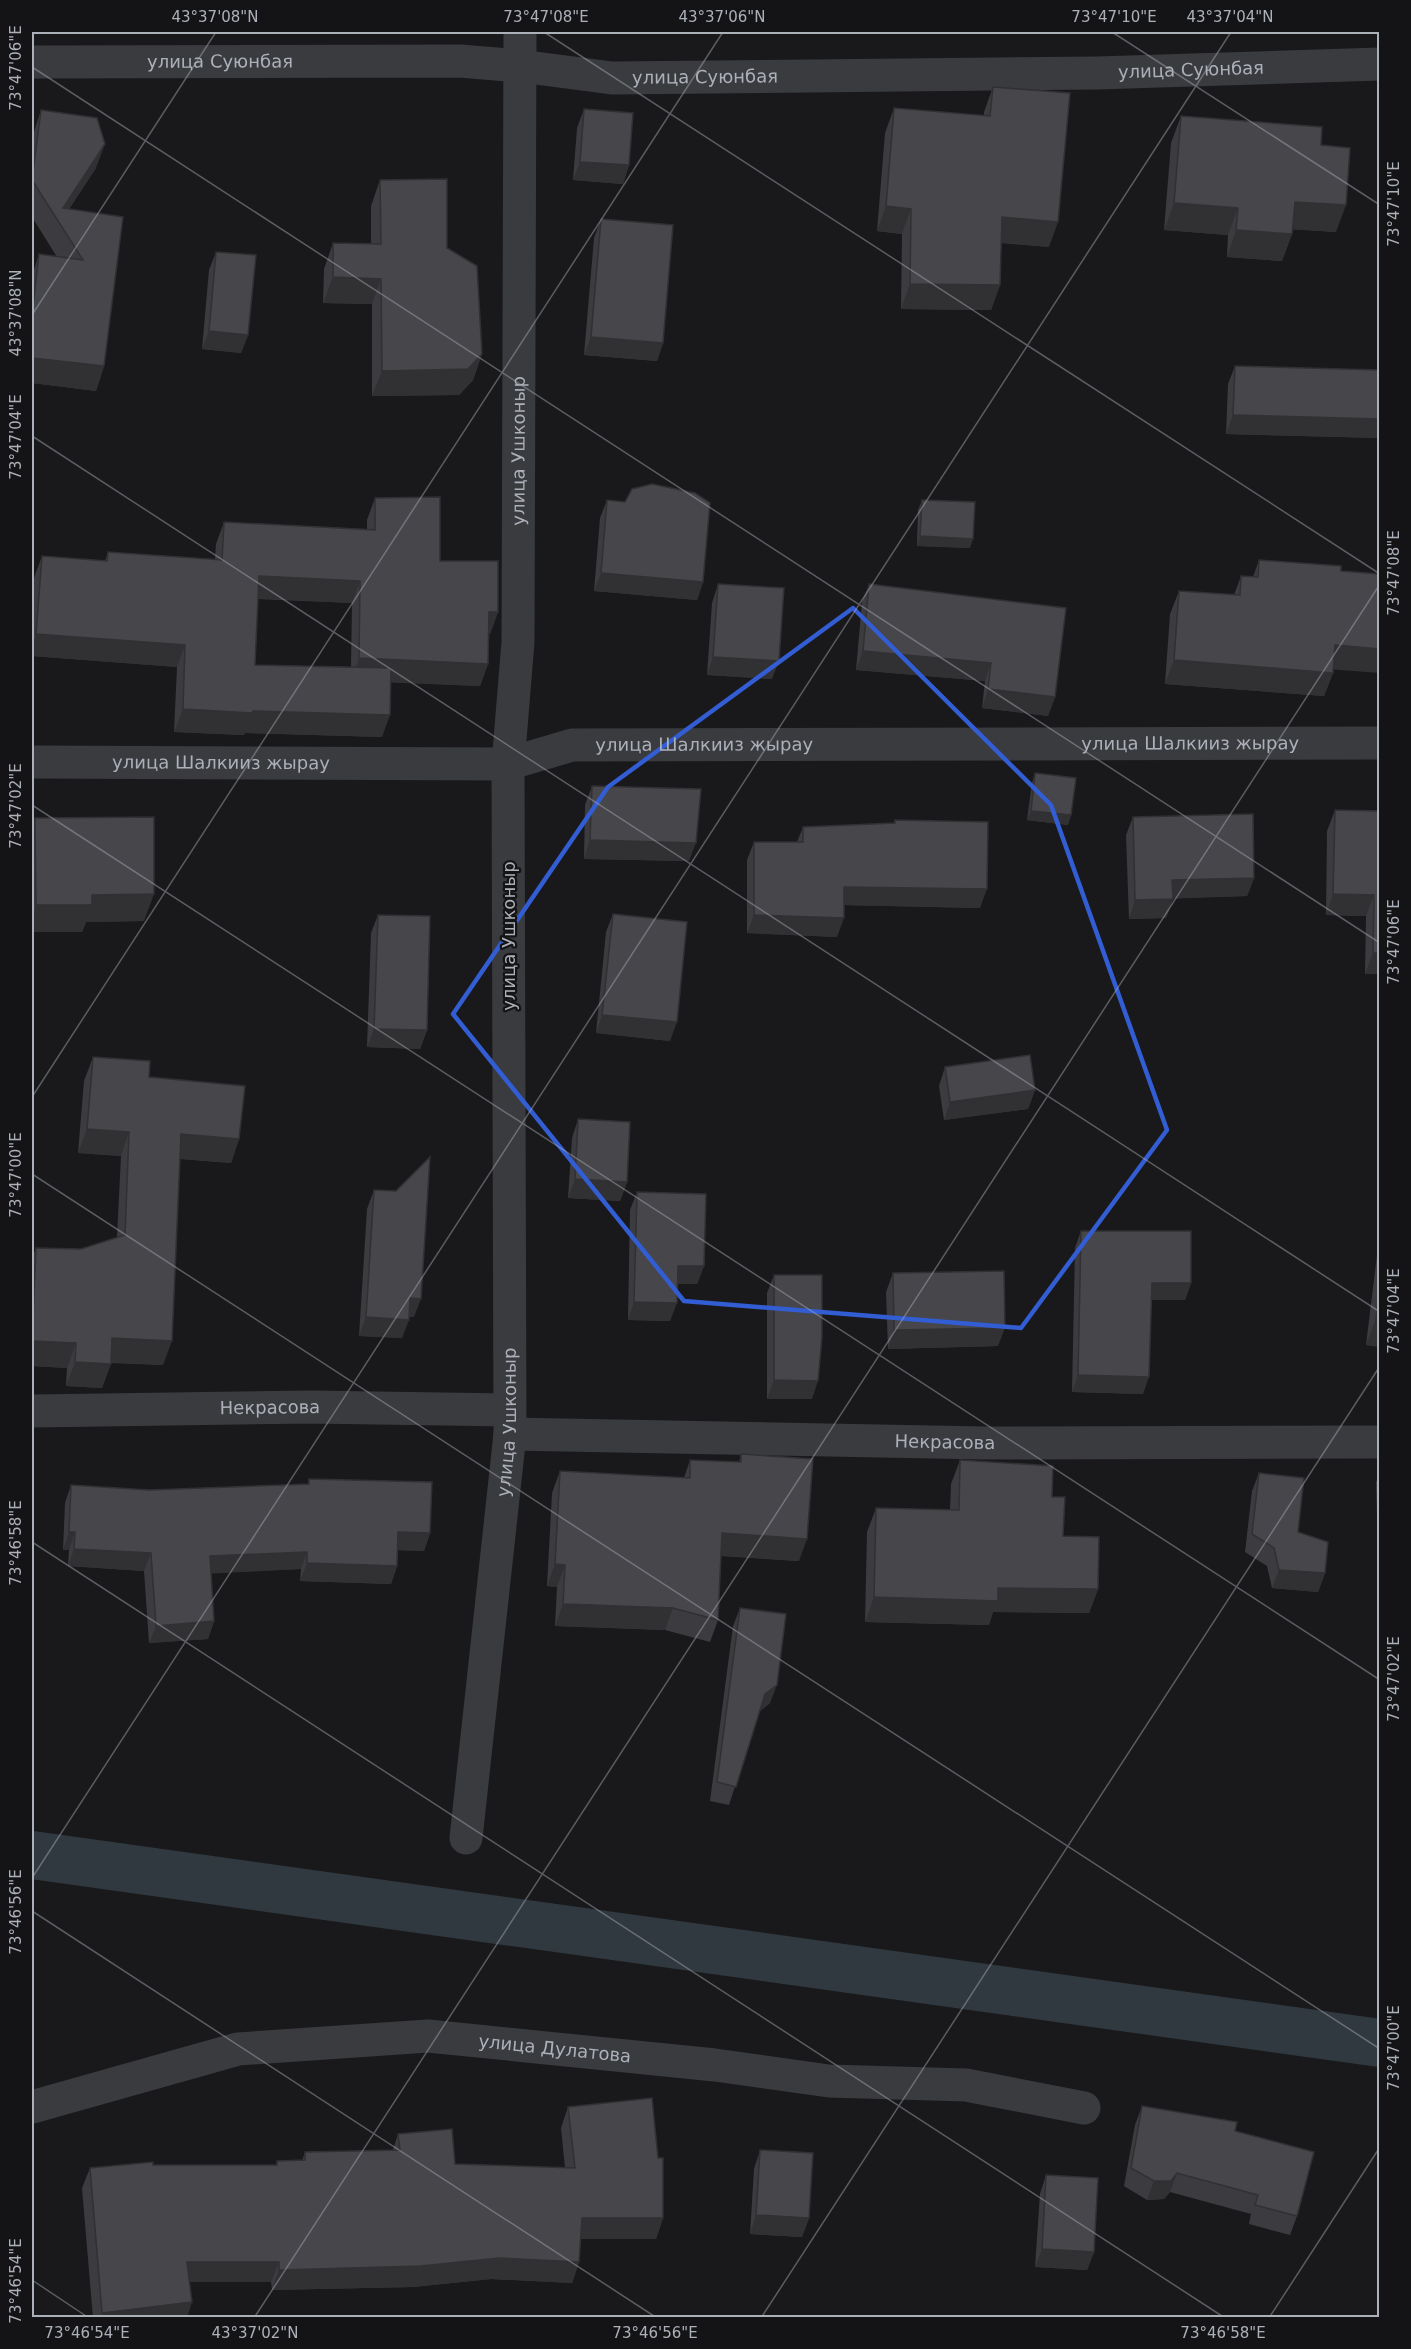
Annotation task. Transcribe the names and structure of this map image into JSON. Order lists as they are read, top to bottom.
{
  "streets": {
    "street": [
      "улица Суюнбая",
      "улица Ушконыр",
      "улица Шалкииз жырау",
      "Некрасова",
      "улица Дулатова"
    ]
  },
  "crossings": [
    ["улица Суюнбая", "улица Ушконыр"],
    ["улица Ушконыр", "улица Шалкииз жырау"],
    ["улица Ушконыр", "Некрасова"]
  ],
  "coordinates": [
    "43°37'08\"N",
    "73°47'08\"E",
    "43°37'06\"N",
    "73°47'10\"E",
    "43°37'04\"N",
    "73°47'06\"E",
    "73°47'04\"E",
    "73°47'02\"E",
    "73°47'00\"E",
    "73°46'58\"E",
    "73°46'56\"E",
    "73°46'54\"E",
    "43°37'02\"N"
  ]
}
